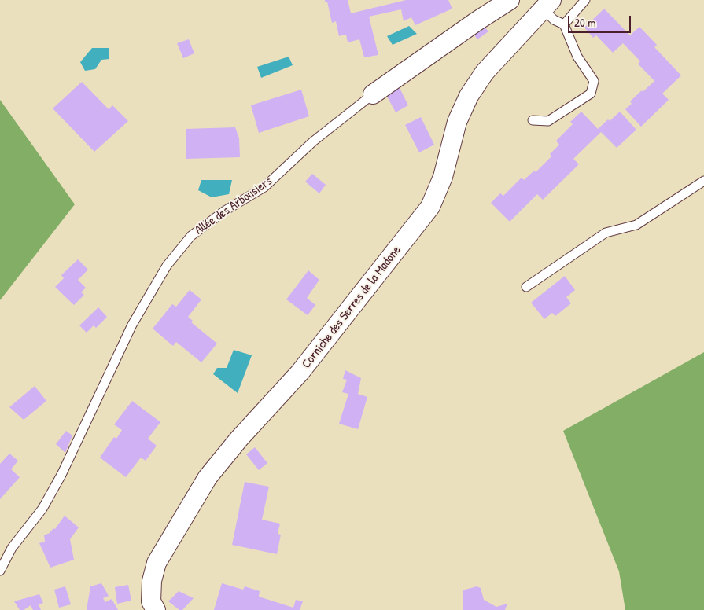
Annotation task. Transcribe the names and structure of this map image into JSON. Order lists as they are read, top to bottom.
{
  "streets": {
    "street": ["Allée des Arbousiers", "Corniche des Serres de la Madone"]
  },
  "scale_bar": "20 m"
}
